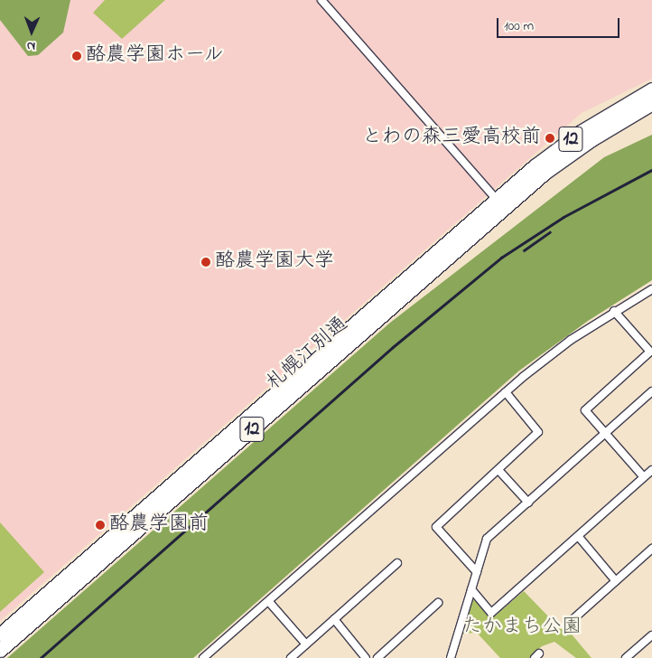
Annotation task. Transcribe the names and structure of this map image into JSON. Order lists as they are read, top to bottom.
{
  "streets": {
    "highway": ["12", "札幌江別通"]
  },
  "parks": ["たかまち公園"],
  "places": [
    "酪農学園ホール",
    "とわの森三愛高校前",
    "酪農学園大学",
    "酪農学園前"
  ],
  "scale_bar": "100 m",
  "north": "bottom"
}
